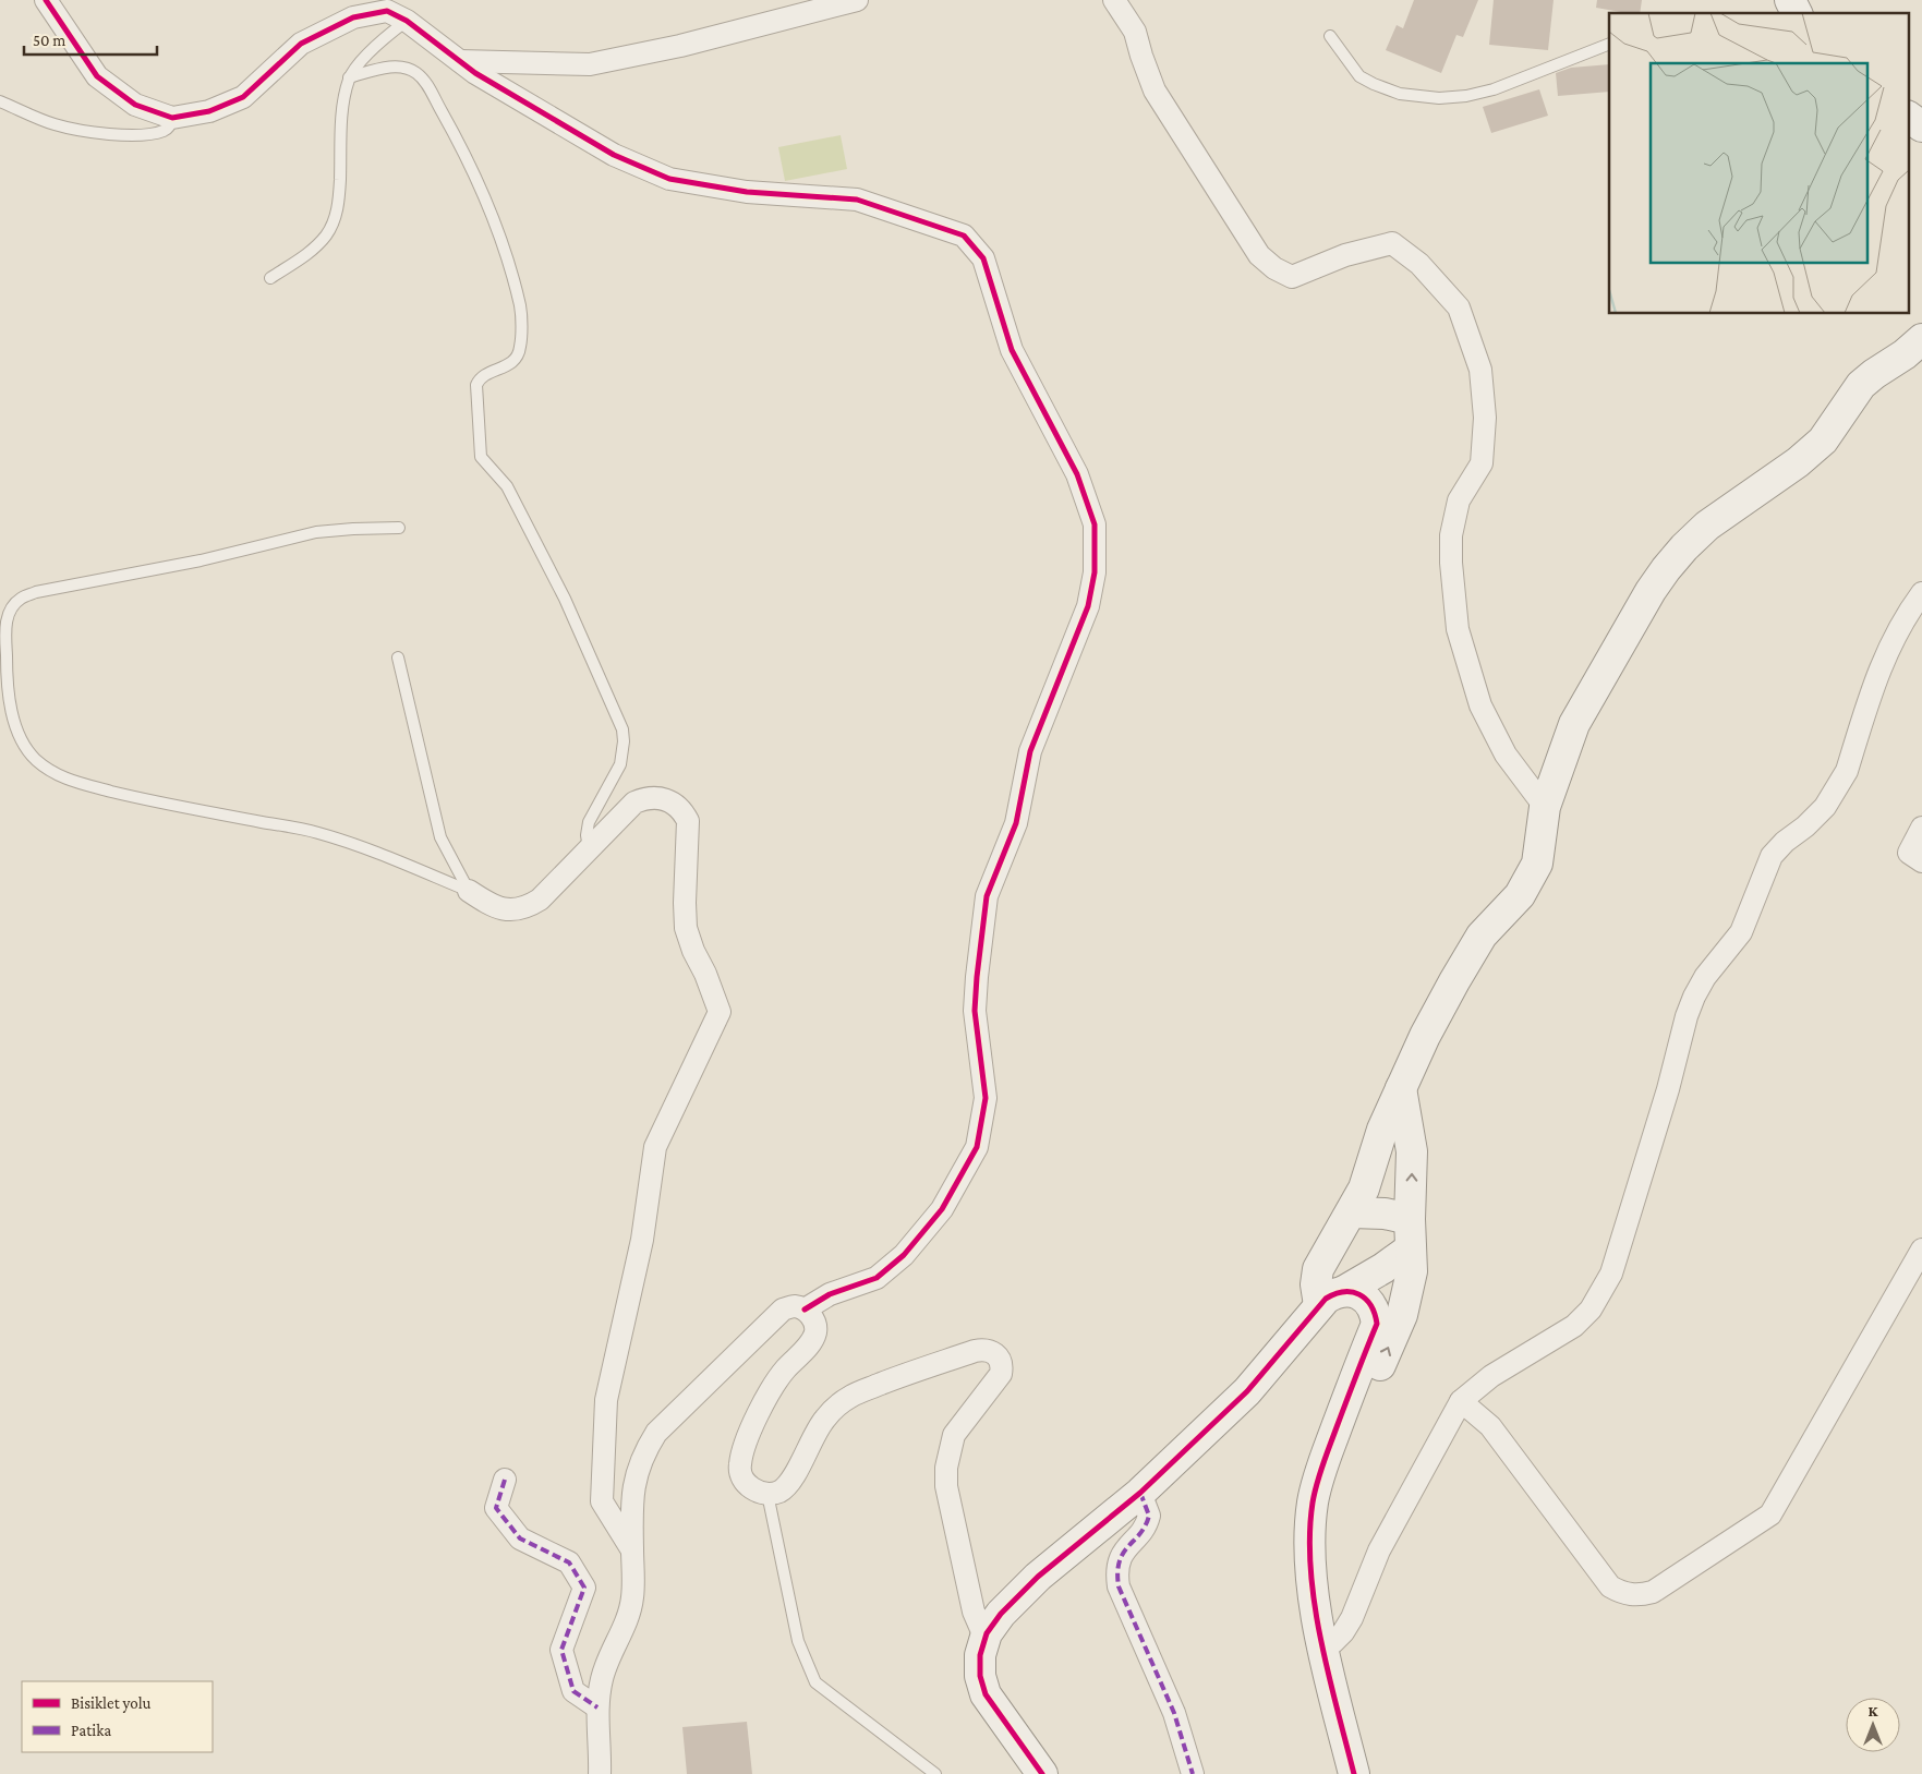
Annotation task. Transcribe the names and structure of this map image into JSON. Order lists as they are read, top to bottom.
{
  "legend": ["Bisiklet yolu", "Patika"],
  "scale_bar": "50 m",
  "north": "top"
}
